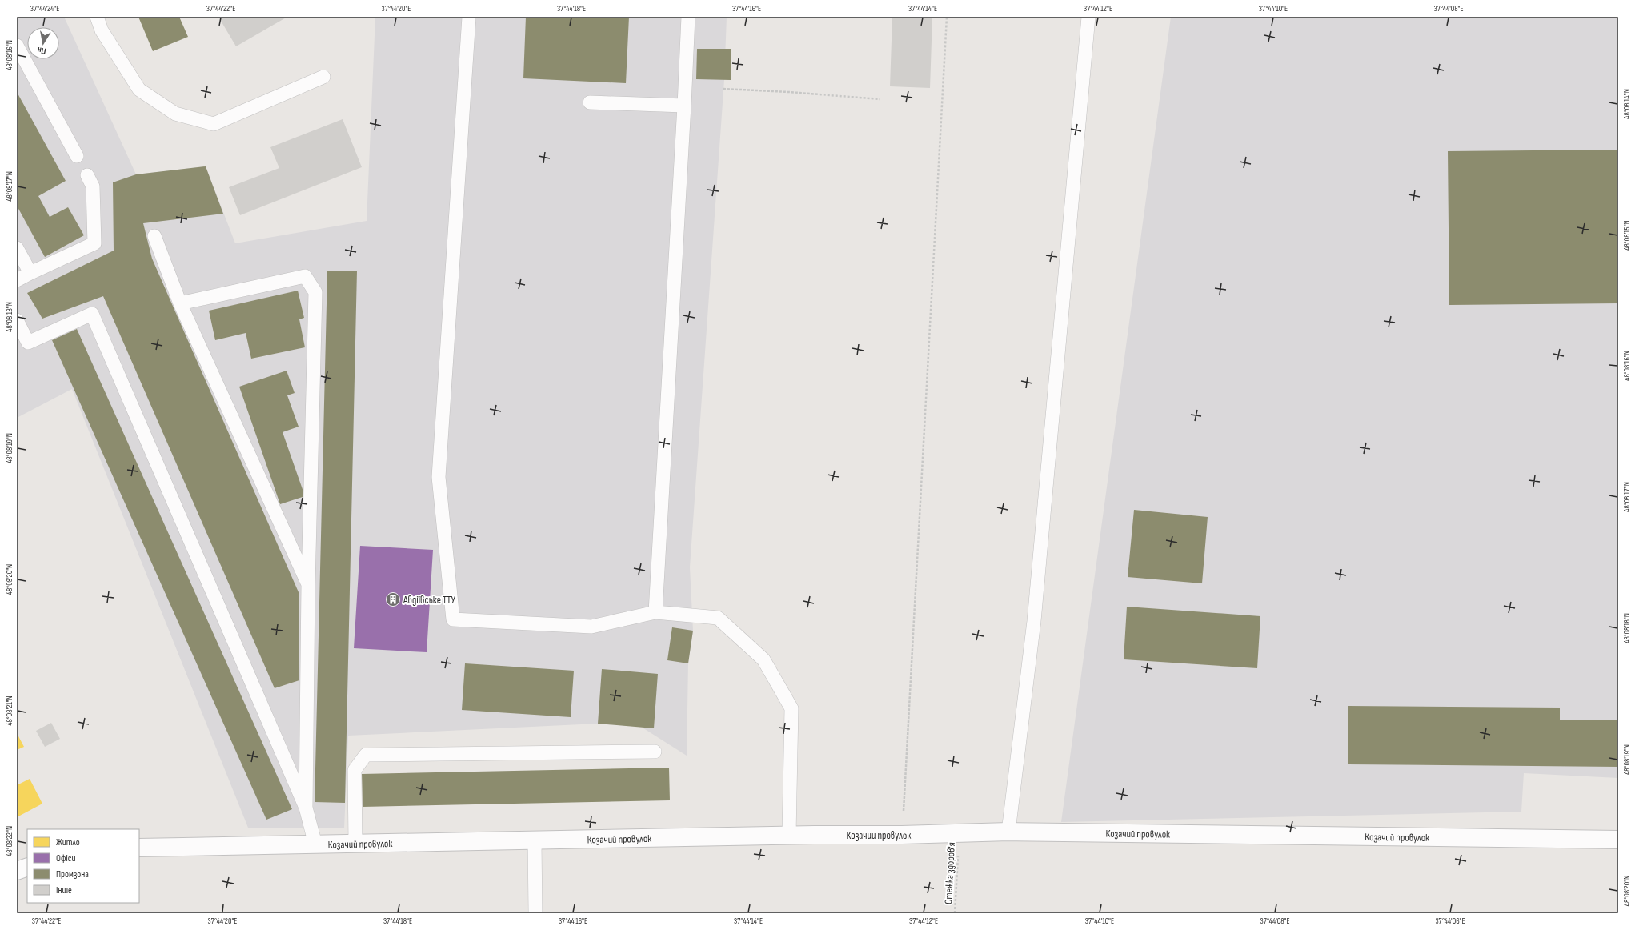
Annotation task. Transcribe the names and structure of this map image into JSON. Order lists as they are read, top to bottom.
{
  "streets": {
    "street": ["Козачий провулок"],
    "path": ["Стежка здоров'я"]
  },
  "crossings": [
    ["Козачий провулок", "Стежка здоров'я"]
  ],
  "places": {
    "building": ["Авдіївське ТТУ"]
  },
  "legend": [
    "Житло",
    "Офіси",
    "Промзона",
    "Інше"
  ],
  "north": "bottom",
  "coordinates": [
    "37°44'24\"E",
    "37°44'22\"E",
    "37°44'20\"E",
    "37°44'18\"E",
    "37°44'16\"E",
    "37°44'14\"E",
    "37°44'12\"E",
    "37°44'10\"E",
    "37°44'08\"E",
    "48°08'16\"N",
    "48°08'14\"N",
    "48°08'17\"N",
    "48°08'15\"N",
    "48°08'18\"N",
    "48°08'19\"N",
    "48°08'20\"N",
    "48°08'21\"N",
    "48°08'22\"N",
    "37°44'06\"E"
  ]
}
